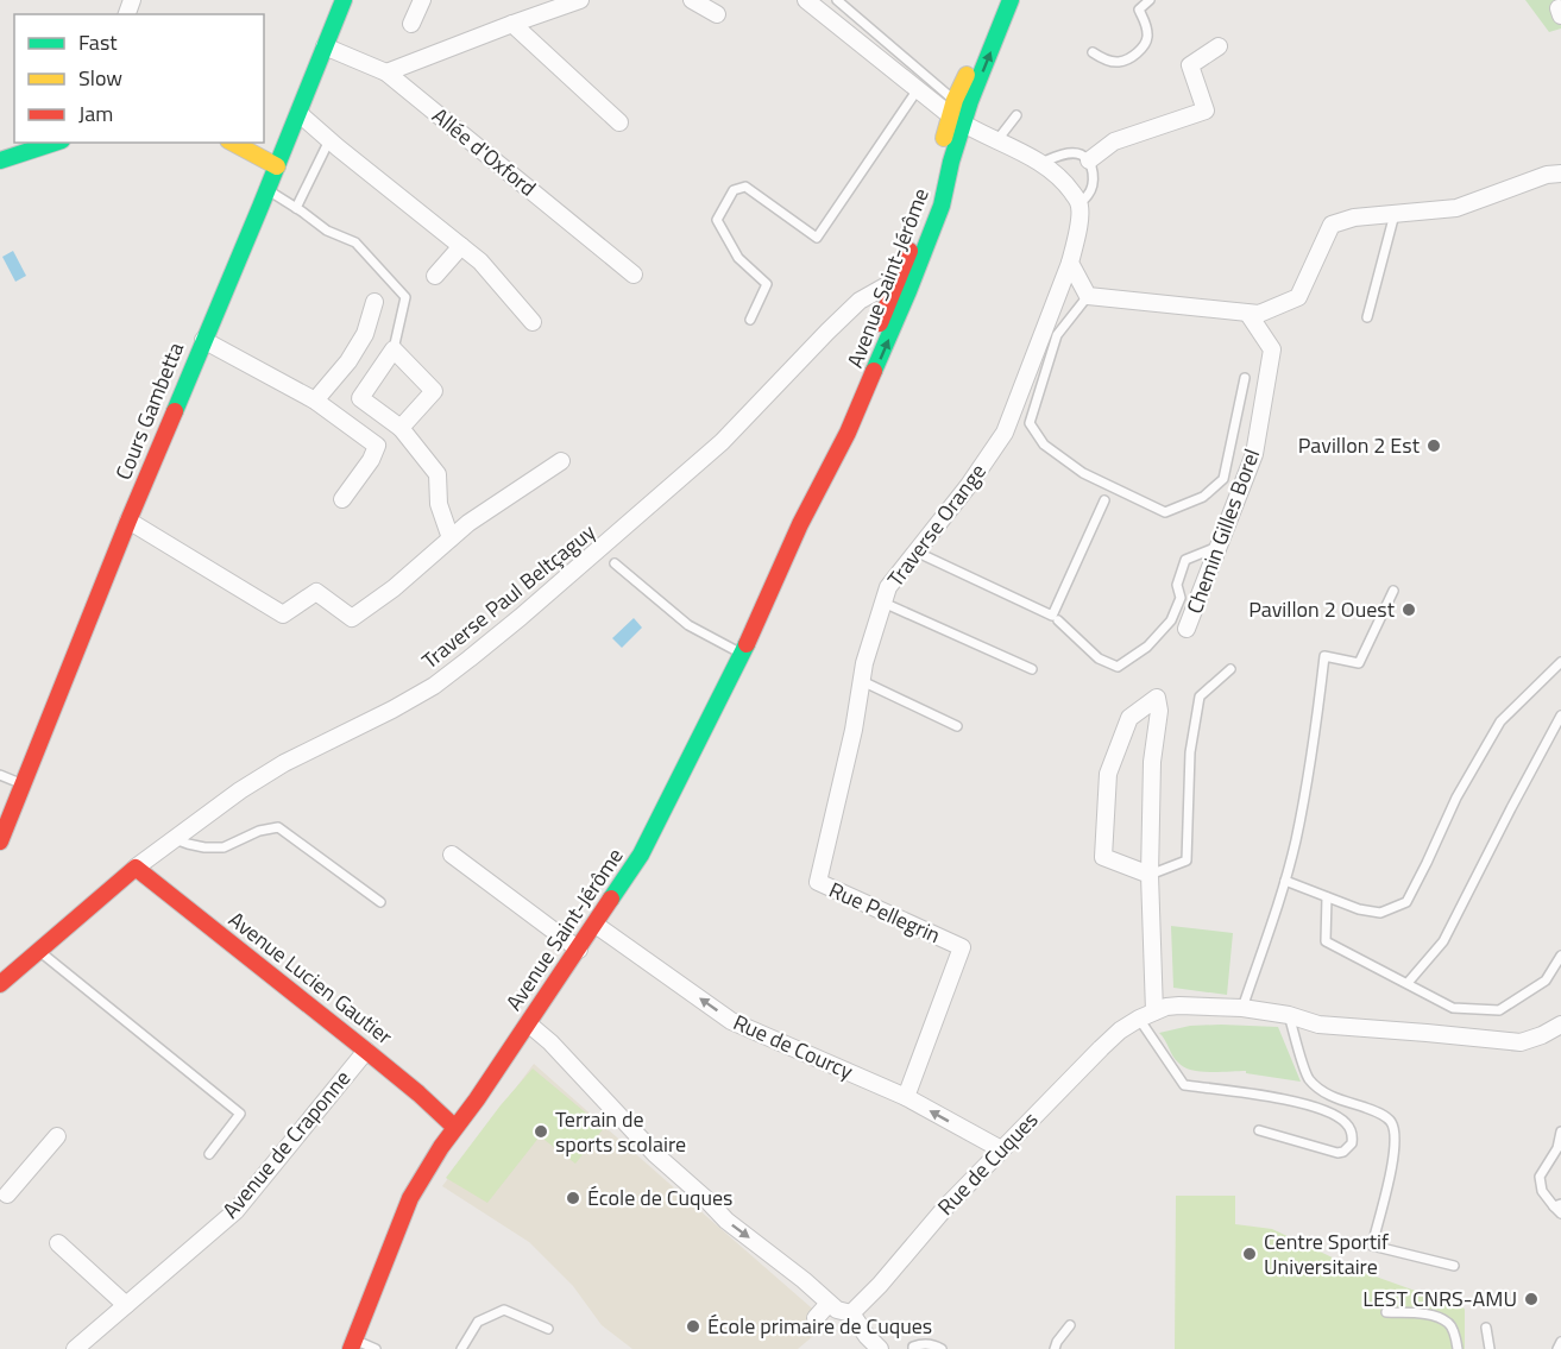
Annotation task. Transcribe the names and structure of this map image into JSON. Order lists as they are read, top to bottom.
{
  "streets": {
    "street": [
      "Allée d'Oxford",
      "Avenue Saint-Jérôme",
      "Cours Gambetta",
      "Traverse Orange",
      "Chemin Gilles Borel",
      "Traverse Paul Beltçaguy",
      "Rue Pellegrin",
      "Avenue Lucien Gautier",
      "Rue de Courcy",
      "Avenue de Craponne",
      "Rue de Cuques"
    ]
  },
  "crossings": [
    ["Allée d'Oxford", "Cours Gambetta"],
    ["Avenue Saint-Jérôme", "Traverse Paul Beltçaguy"],
    ["Avenue Saint-Jérôme", "Avenue Lucien Gautier"],
    ["Avenue Saint-Jérôme", "Rue de Courcy"],
    ["Traverse Orange", "Rue Pellegrin"],
    ["Traverse Paul Beltçaguy", "Avenue Lucien Gautier"],
    ["Rue Pellegrin", "Rue de Courcy"],
    ["Avenue Lucien Gautier", "Avenue de Craponne"],
    ["Rue de Courcy", "Rue de Cuques"]
  ],
  "places": [
    "Pavillon 2 Est",
    "Pavillon 2 Ouest",
    "Terrain de sports scolaire",
    "École de Cuques",
    "Centre Sportif Universitaire",
    "LEST CNRS-AMU",
    "École primaire de Cuques"
  ],
  "legend": ["Fast", "Slow", "Jam"]
}
